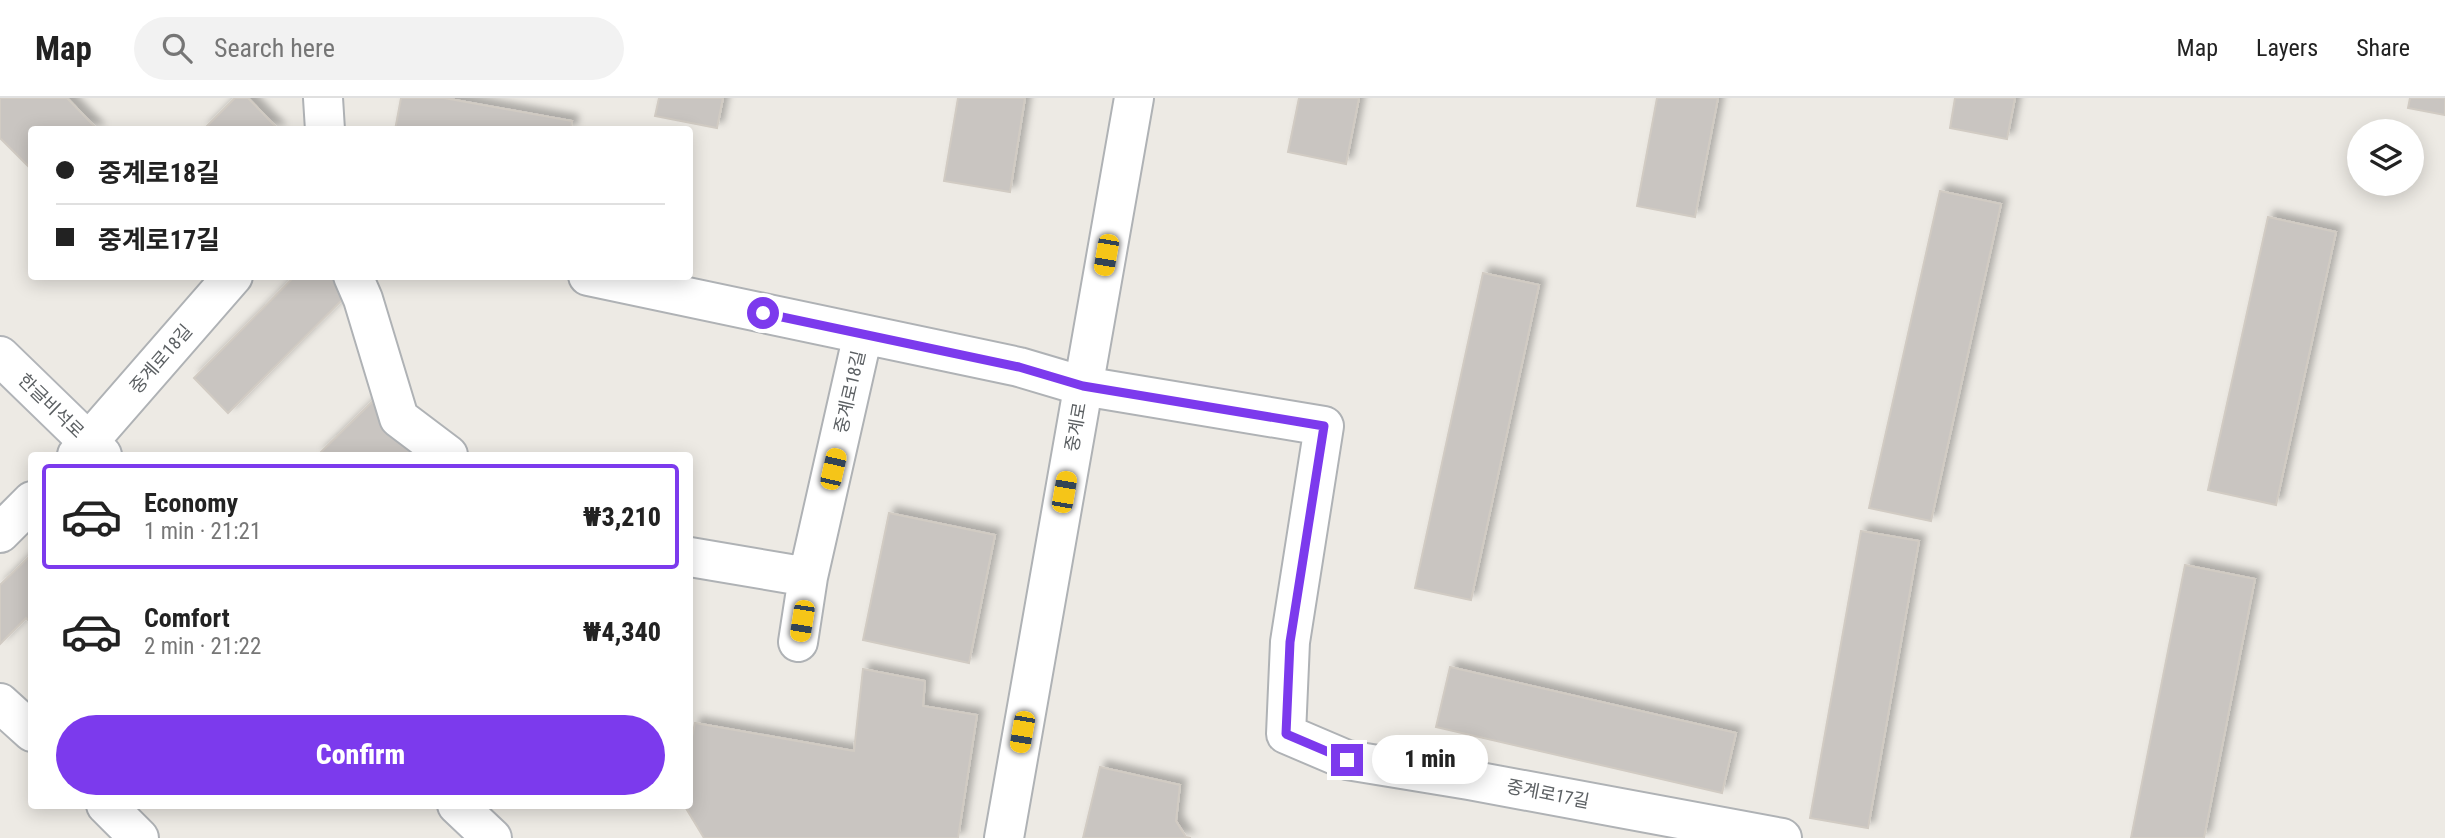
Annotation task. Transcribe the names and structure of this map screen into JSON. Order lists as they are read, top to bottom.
{
  "streets": {
    "street": [
      "중계로18길",
      "한글비석로",
      "중계로",
      "중계로17길"
    ]
  },
  "crossings": [
    ["중계로18길", "한글비석로"],
    ["중계로18길", "중계로"],
    ["중계로18길", "중계로17길"],
    ["중계로", "중계로17길"]
  ],
  "page": {
    "header": "Map",
    "search": "Search here",
    "nav": ["Map", "Layers", "Share"],
    "banner": ["중계로18길", "중계로17길"],
    "list": [
      {
        "name": "Economy",
        "note": "1 min · 21:21",
        "value": "₩3,210"
      },
      {
        "name": "Comfort",
        "note": "2 min · 21:22",
        "value": "₩4,340"
      }
    ],
    "buttons": "Confirm",
    "bubble": "1 min"
  }
}
